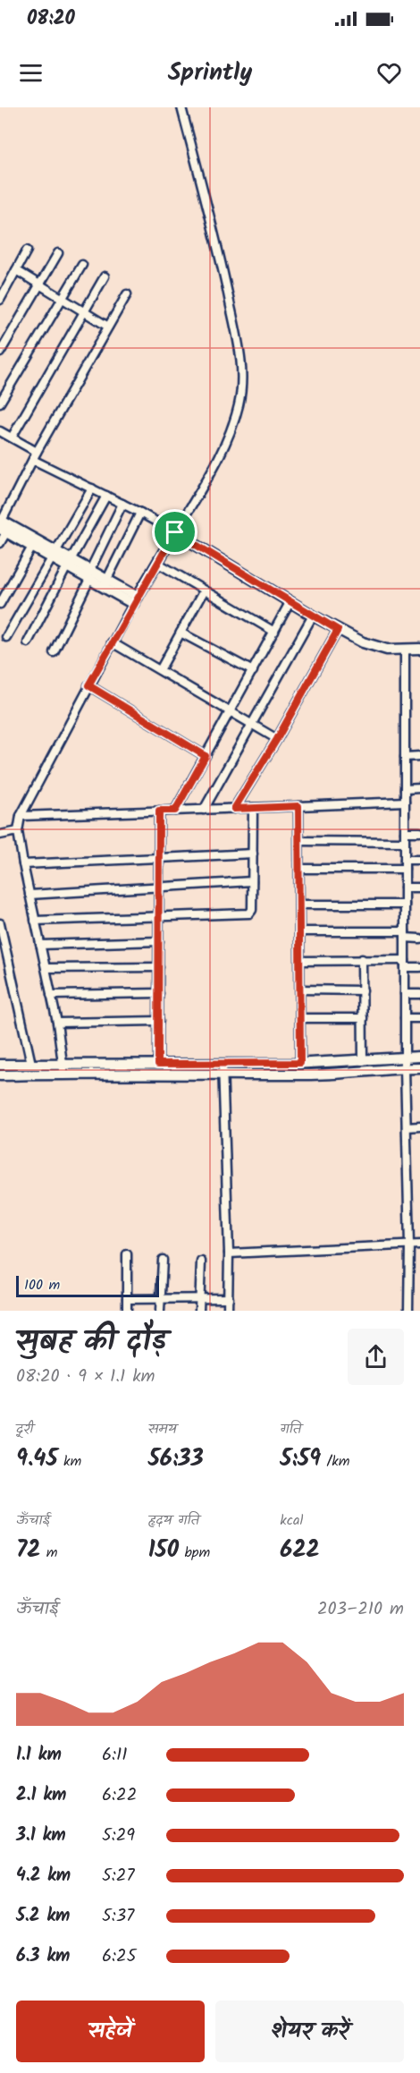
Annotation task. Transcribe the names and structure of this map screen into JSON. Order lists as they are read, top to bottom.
{
  "scale_bar": "100 m",
  "page": {
    "status": "08:20",
    "header": "Sprintly",
    "scale": "100 m",
    "heading": ["सुबह की दौड़", "08:20 · 9 × 1.1 km"],
    "stats": [
      ["दूरी", "9.45 km"],
      ["समय", "56:33"],
      ["गति", "5:59 /km"],
      ["ऊँचाई", "72 m"],
      ["हृदय गति", "150 bpm"],
      ["kcal", "622"]
    ],
    "chart": ["ऊँचाई", "203–210 m"],
    "list": [
      {
        "name": "1.1 km",
        "note": "6:11"
      },
      {
        "name": "2.1 km",
        "note": "6:22"
      },
      {
        "name": "3.1 km",
        "note": "5:29"
      },
      {
        "name": "4.2 km",
        "note": "5:27"
      },
      {
        "name": "5.2 km",
        "note": "5:37"
      },
      {
        "name": "6.3 km",
        "note": "6:25"
      }
    ],
    "buttons": ["सहेजें", "शेयर करें"]
  }
}
